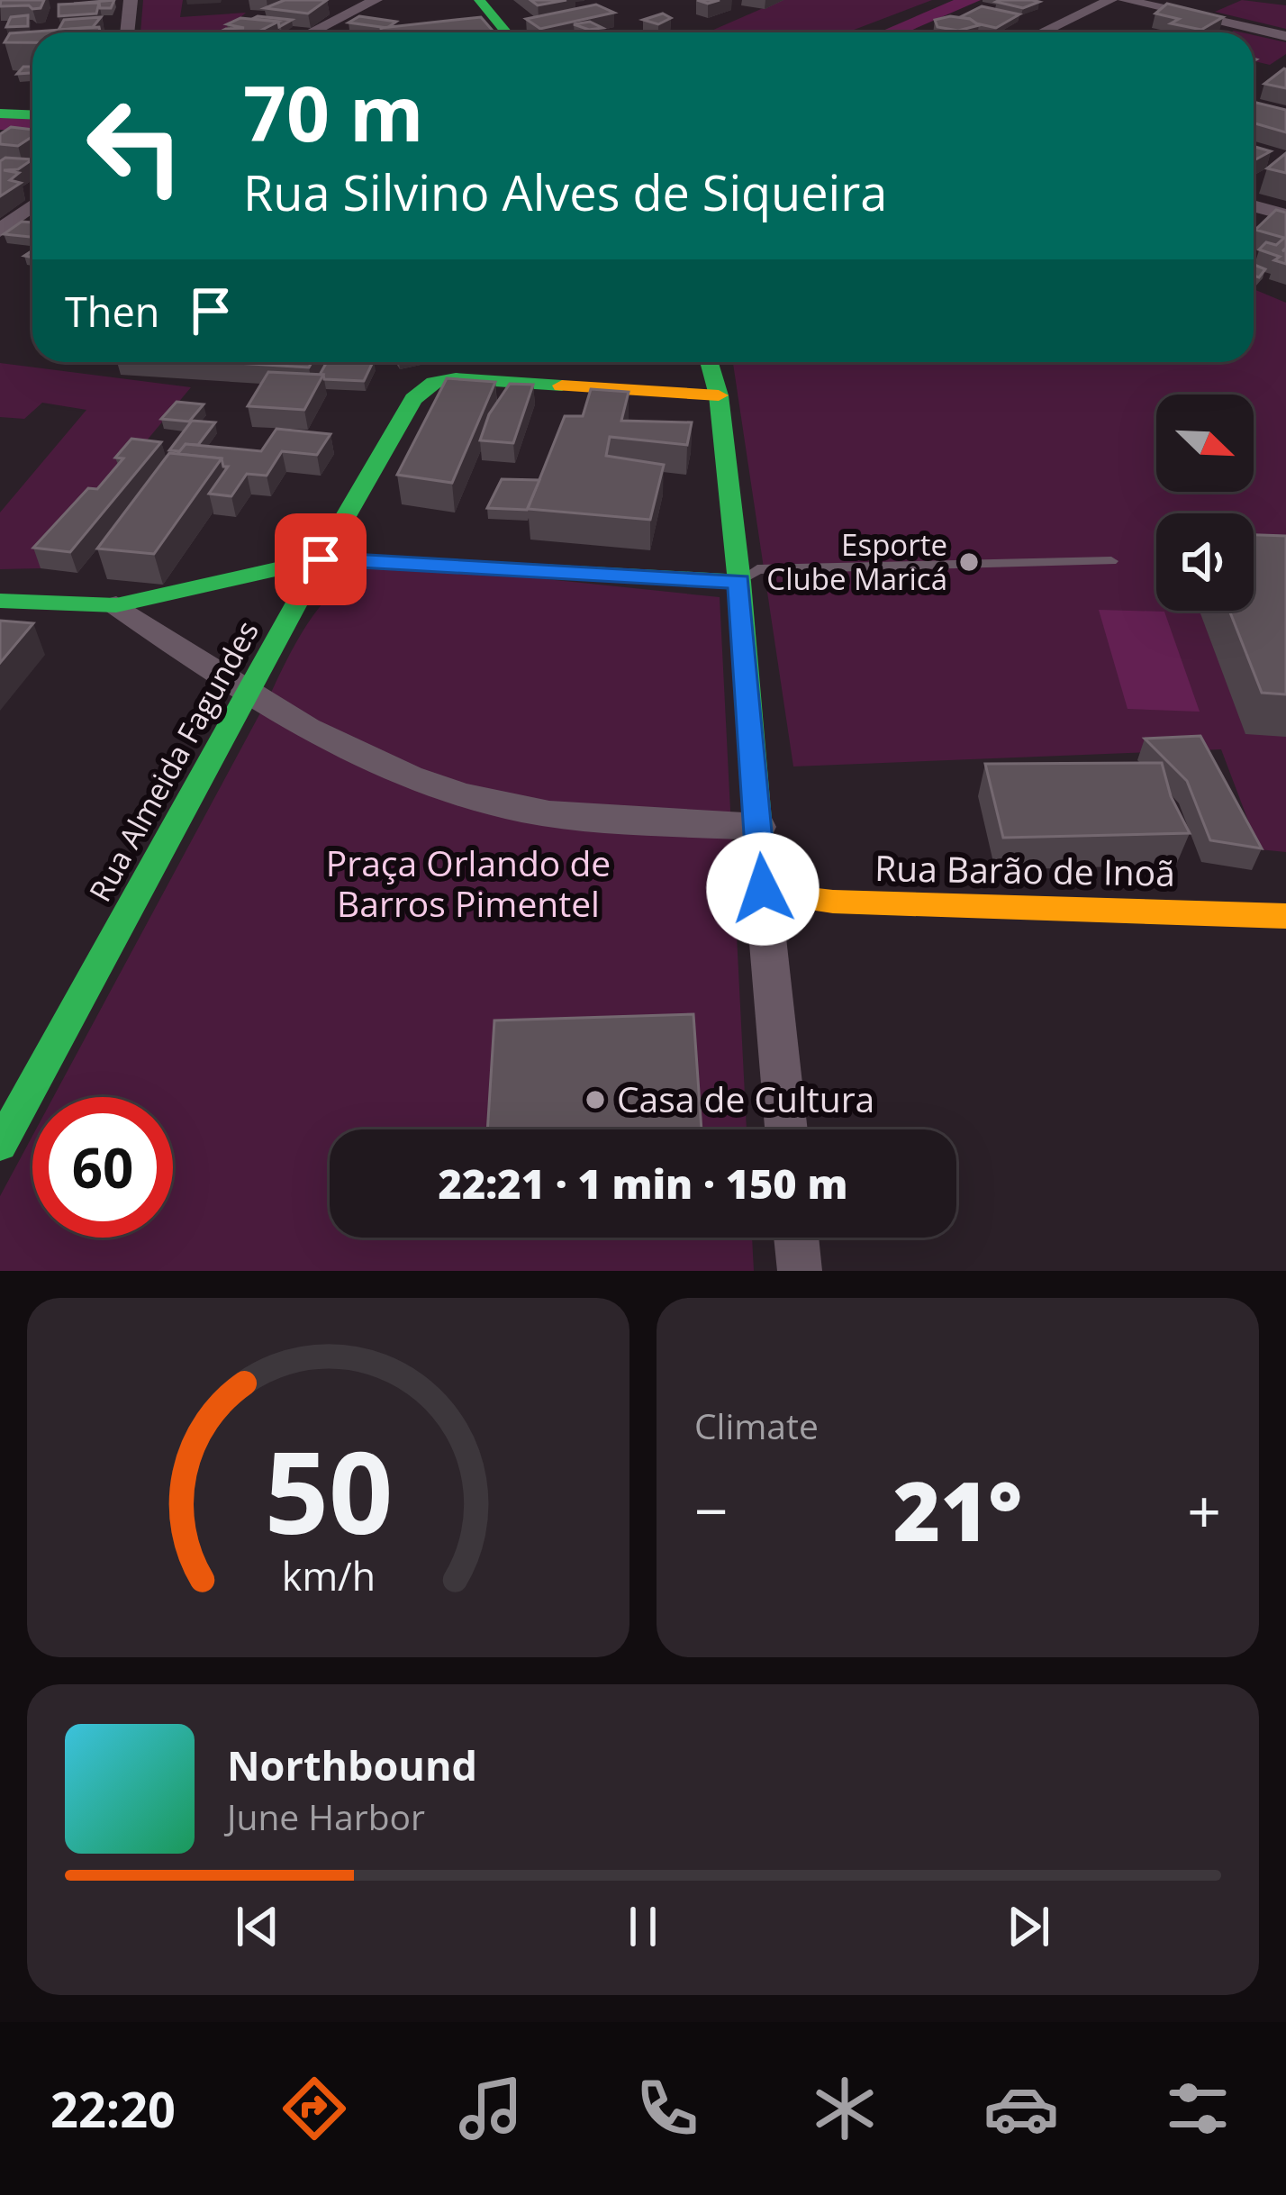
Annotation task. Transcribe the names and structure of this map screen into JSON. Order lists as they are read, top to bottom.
{
  "streets": {
    "main road": ["Rua Almeida Fagundes", "Rua Barão de Inoã"]
  },
  "parks": ["Praça Orlando de Barros Pimentel"],
  "places": ["Esporte Clube Maricá", "Casa de Cultura"],
  "north": "bottom right",
  "page": {
    "turn": ["70 m", "Rua Silvino Alves de Siqueira"],
    "then": "Then",
    "limit": "60",
    "trip": "22:21 · 1 min · 150 m",
    "tile": "Climate",
    "heat": ["−", "21°", "+"],
    "song": ["Northbound", "June Harbor"],
    "tabs": "22:20",
    "gauge": ["50", "km/h"]
  }
}
